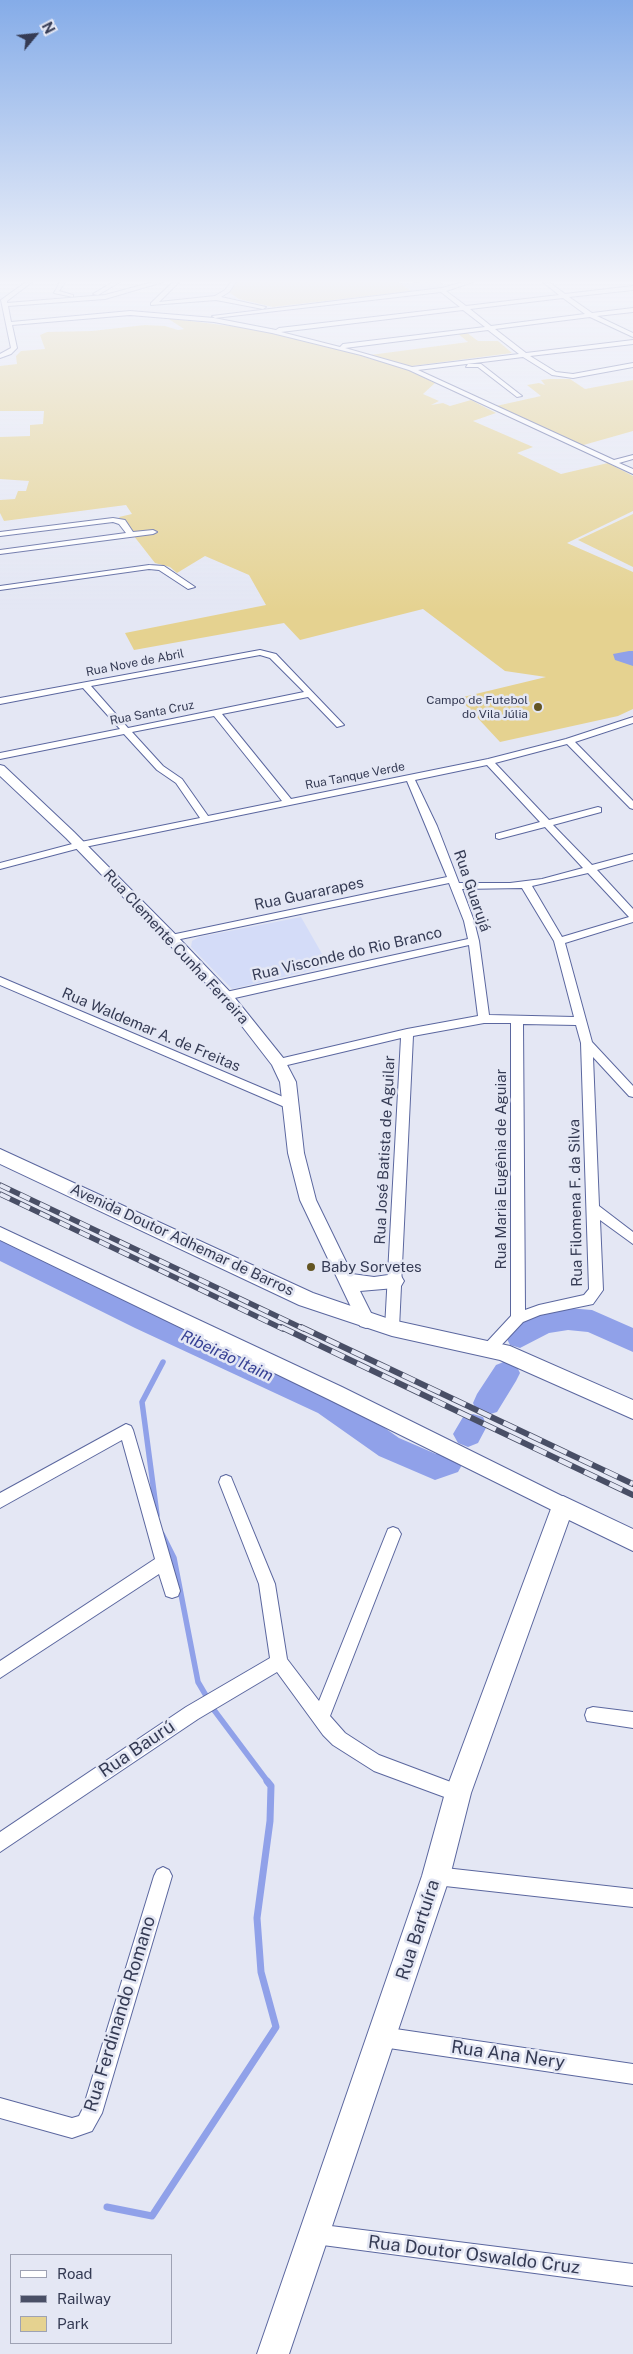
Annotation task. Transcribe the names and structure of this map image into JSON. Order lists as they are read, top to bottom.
{
  "streets": {
    "main road": ["Avenida Doutor Adhemar de Barros", "Rua Bartuíra"],
    "street": [
      "Rua Nove de Abril",
      "Rua Santa Cruz",
      "Rua Tanque Verde",
      "Rua Guarujá",
      "Rua Guararapes",
      "Rua Clemente Cunha Ferreira",
      "Rua Visconde do Rio Branco",
      "Rua Waldemar A. de Freitas",
      "Rua José Batista de Aguilar",
      "Rua Maria Eugênia de Aguiar",
      "Rua Filomena F. da Silva",
      "Rua Baurú",
      "Rua Ferdinando Romano",
      "Rua Ana Nery",
      "Rua Doutor Oswaldo Cruz"
    ]
  },
  "crossings": [
    ["Rua Nove de Abril", "Rua Santa Cruz"],
    ["Rua Tanque Verde", "Rua Guarujá"],
    ["Rua Tanque Verde", "Rua Clemente Cunha Ferreira"],
    ["Rua Guarujá", "Rua Guararapes"],
    ["Rua Guarujá", "Rua Visconde do Rio Branco"],
    ["Rua Guararapes", "Rua Clemente Cunha Ferreira"],
    ["Rua Guararapes", "Rua Filomena F. da Silva"],
    ["Rua Clemente Cunha Ferreira", "Rua Visconde do Rio Branco"],
    ["Rua Clemente Cunha Ferreira", "Rua Waldemar A. de Freitas"],
    ["Rua Clemente Cunha Ferreira", "Avenida Doutor Adhemar de Barros"],
    ["Rua José Batista de Aguilar", "Avenida Doutor Adhemar de Barros"],
    ["Rua Maria Eugênia de Aguiar", "Rua Filomena F. da Silva"],
    ["Rua Filomena F. da Silva", "Avenida Doutor Adhemar de Barros"],
    ["Rua Bartuíra", "Rua Ana Nery"],
    ["Rua Bartuíra", "Rua Doutor Oswaldo Cruz"]
  ],
  "water": ["Ribeirão Itaim"],
  "places": ["Campo de Futebol do Vila Júlia", "Baby Sorvetes"],
  "legend": ["Road", "Railway", "Park"],
  "north": "top right"
}
